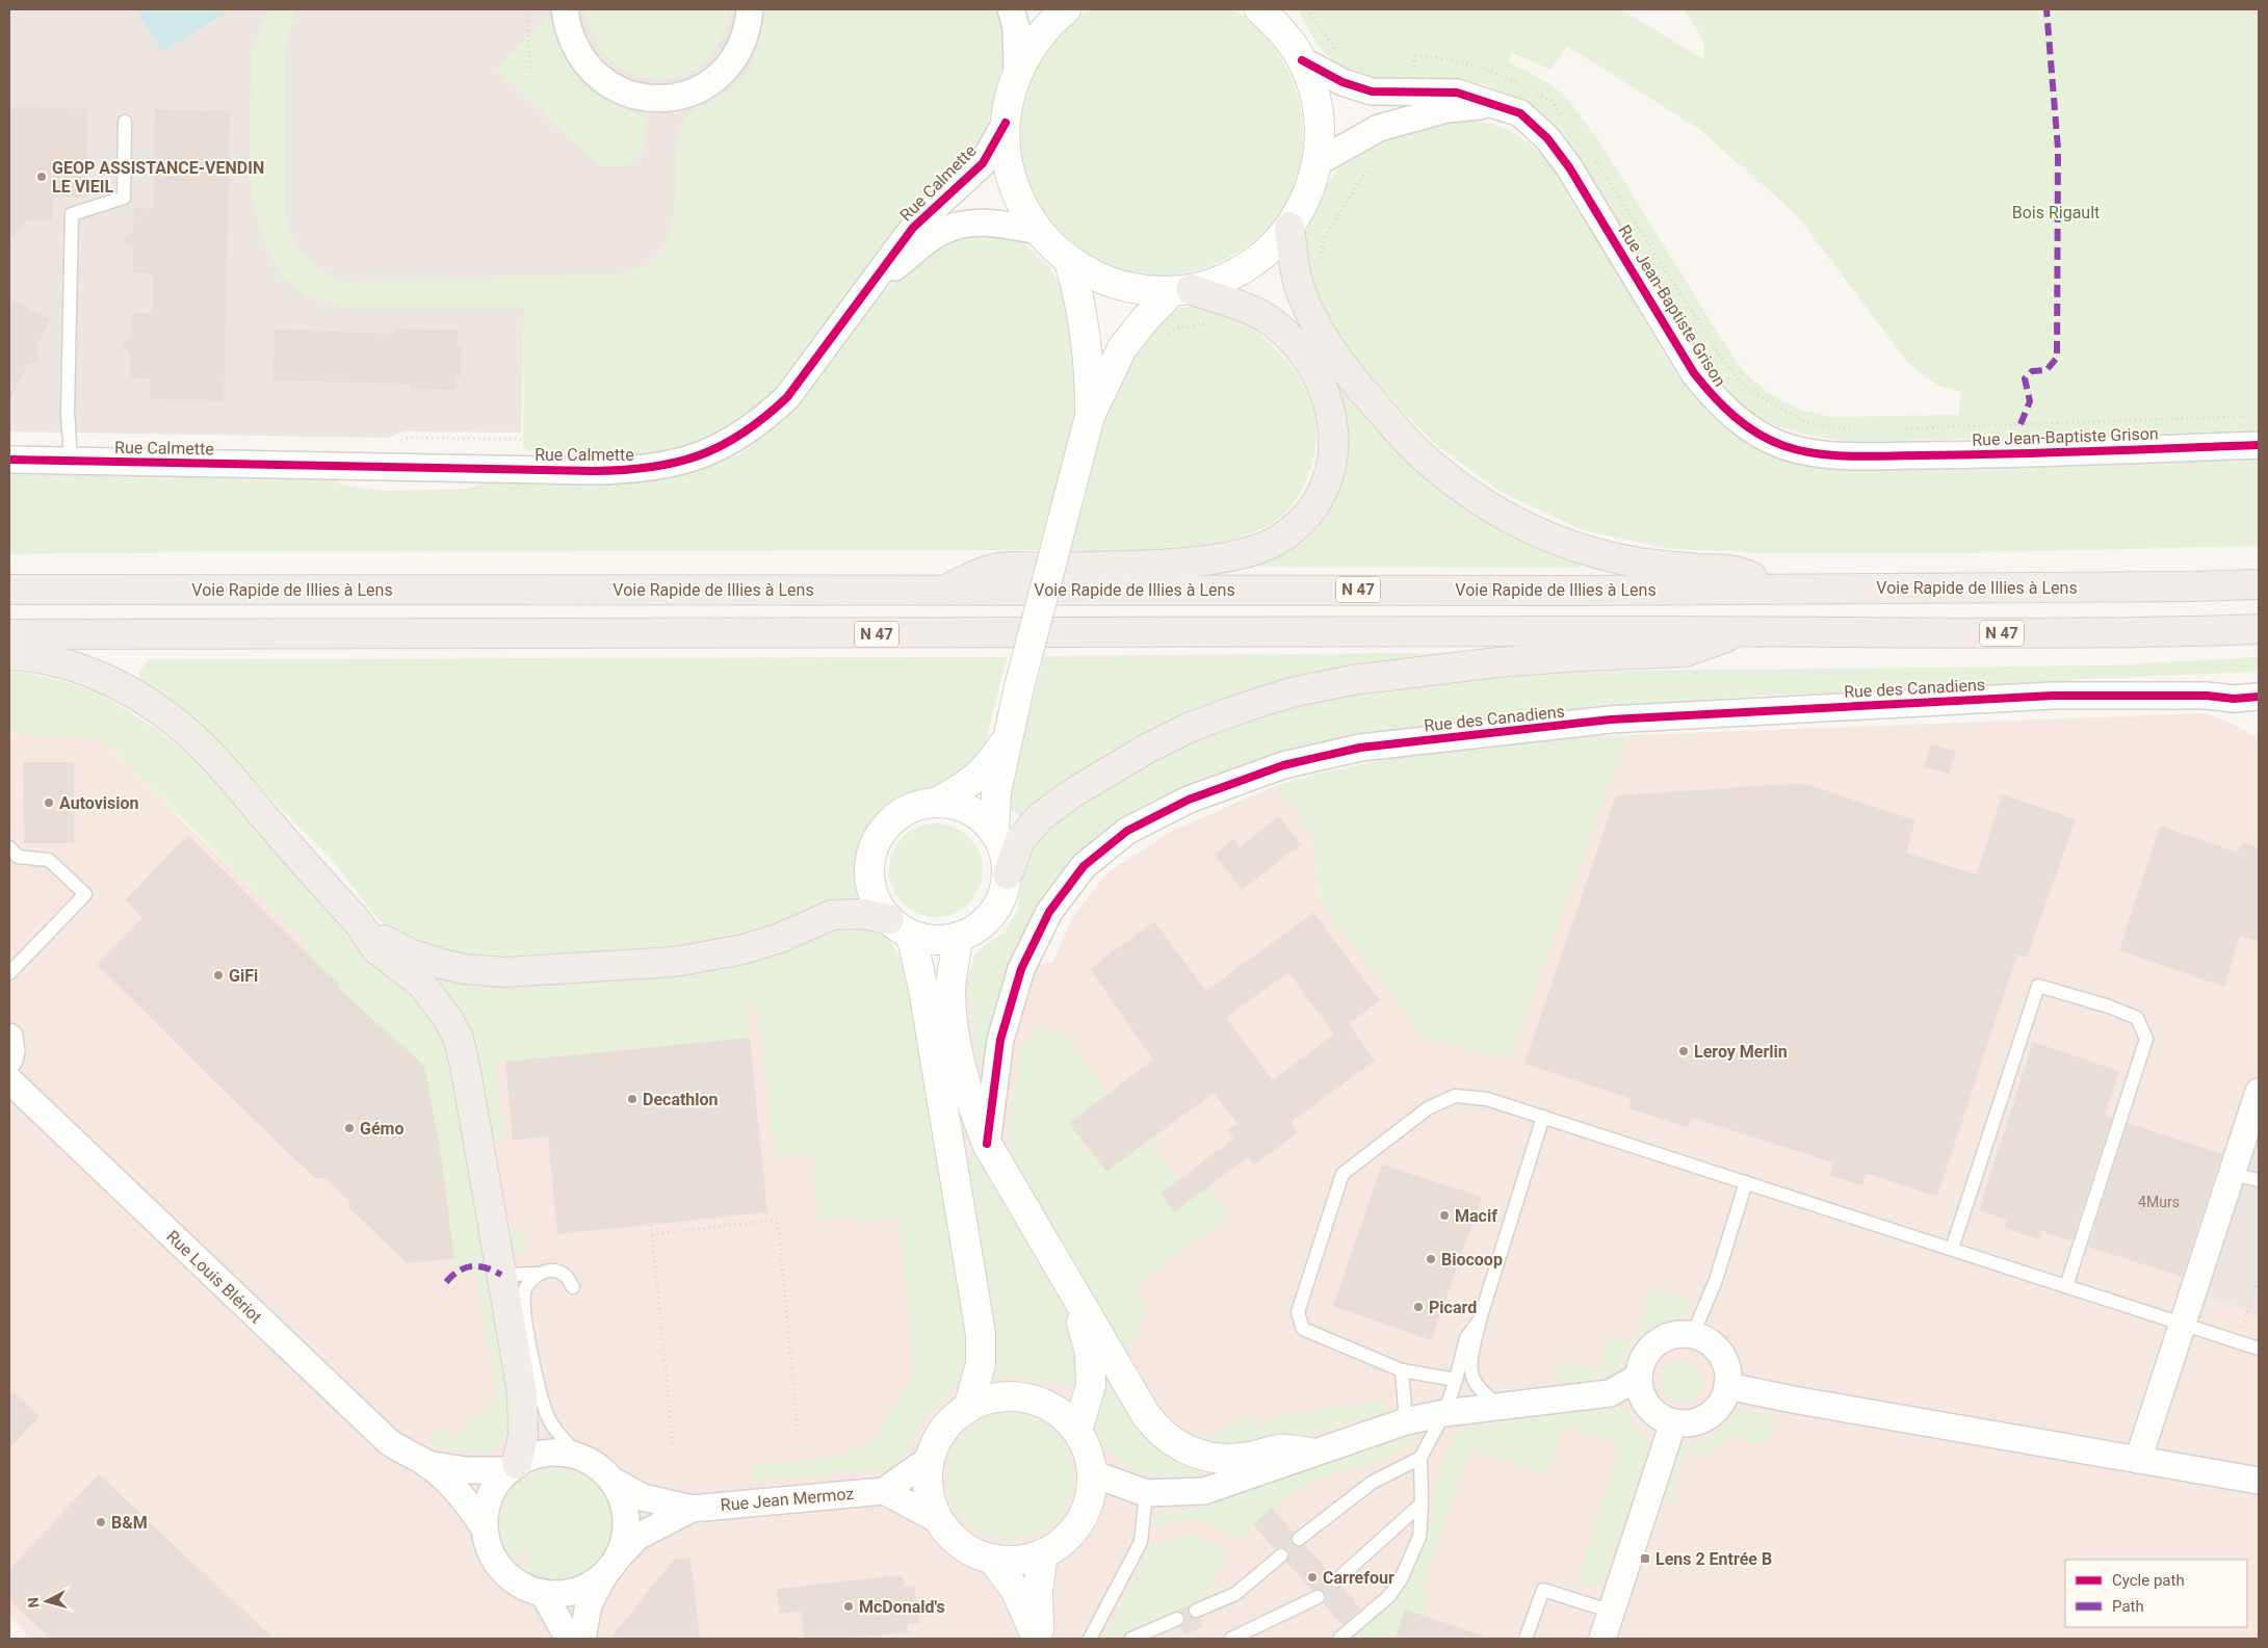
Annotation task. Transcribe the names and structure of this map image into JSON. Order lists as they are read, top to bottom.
{
  "streets": {
    "highway": ["Voie Rapide de Illies à Lens", "N 47"],
    "street": [
      "Rue Calmette",
      "Rue Jean-Baptiste Grison",
      "Rue des Canadiens",
      "Rue Louis Blériot",
      "Rue Jean Mermoz"
    ]
  },
  "crossings": [
    ["Rue Louis Blériot", "Rue Jean Mermoz"]
  ],
  "parks": ["Bois Rigault"],
  "places": {
    "other": [
      "GEOP ASSISTANCE-VENDIN LE VIEIL",
      "Autovision",
      "GiFi",
      "Leroy Merlin",
      "Decathlon",
      "Gémo",
      "Macif",
      "Biocoop",
      "Picard",
      "B&M",
      "Carrefour",
      "McDonald's"
    ],
    "transit": ["Lens 2 Entrée B"]
  },
  "house_numbers": ["4Murs"],
  "legend": ["Cycle path", "Path"],
  "north": "left"
}
